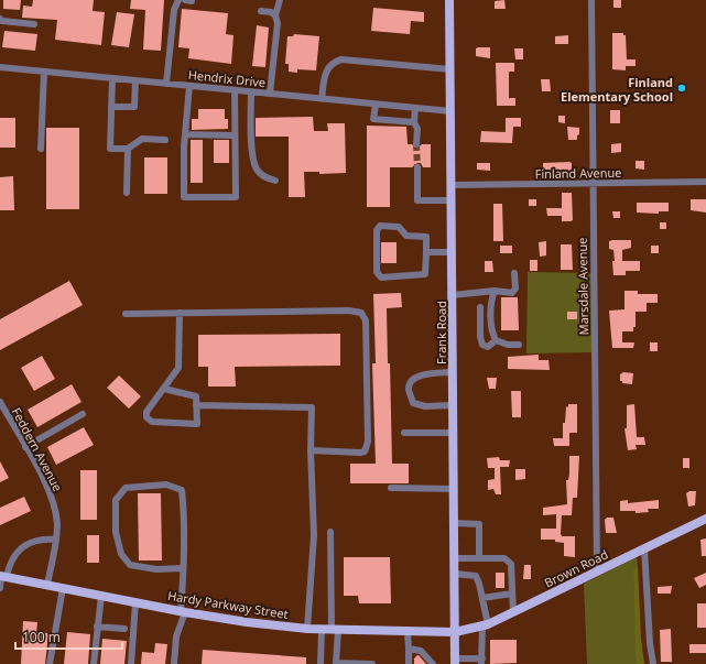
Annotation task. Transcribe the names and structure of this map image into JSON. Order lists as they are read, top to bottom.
{
  "streets": {
    "main road": ["Frank Road", "Brown Road", "Hardy Parkway Street"],
    "street": [
      "Hendrix Drive",
      "Finland Avenue",
      "Marsdale Avenue",
      "Feddern Avenue"
    ]
  },
  "crossings": [
    ["Hendrix Drive", "Frank Road"],
    ["Finland Avenue", "Marsdale Avenue"],
    ["Finland Avenue", "Frank Road"],
    ["Marsdale Avenue", "Brown Road"],
    ["Frank Road", "Brown Road"],
    ["Frank Road", "Hardy Parkway Street"],
    ["Feddern Avenue", "Hardy Parkway Street"],
    ["Brown Road", "Hardy Parkway Street"]
  ],
  "places": ["Finland Elementary School"],
  "scale_bar": "100 m"
}
